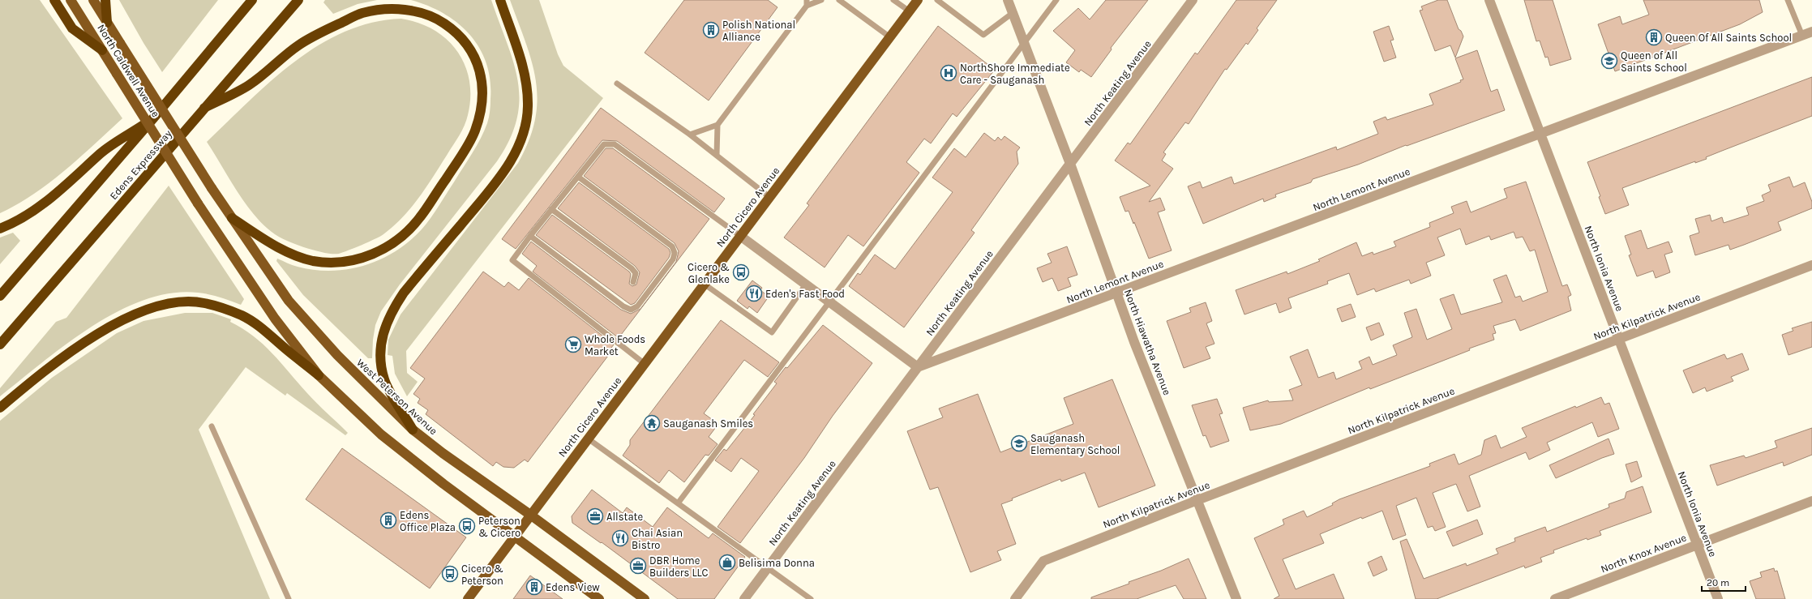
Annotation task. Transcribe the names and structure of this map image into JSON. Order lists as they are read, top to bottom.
{
  "streets": {
    "highway": ["Edens Expressway"],
    "main road": ["North Caldwell Avenue", "North Cicero Avenue", "West Peterson Avenue"],
    "street": [
      "North Keating Avenue",
      "North Lemont Avenue",
      "North Ionia Avenue",
      "North Kilpatrick Avenue",
      "North Hiawatha Avenue",
      "North Knox Avenue"
    ]
  },
  "crossings": [
    ["North Caldwell Avenue", "West Peterson Avenue"],
    ["North Keating Avenue", "North Lemont Avenue"],
    ["North Keating Avenue", "North Hiawatha Avenue"],
    ["North Lemont Avenue", "North Ionia Avenue"],
    ["North Lemont Avenue", "North Hiawatha Avenue"],
    ["North Cicero Avenue", "West Peterson Avenue"],
    ["North Ionia Avenue", "North Kilpatrick Avenue"],
    ["North Ionia Avenue", "North Knox Avenue"],
    ["North Kilpatrick Avenue", "North Hiawatha Avenue"]
  ],
  "places": {
    "building": [
      "Polish National Alliance",
      "Queen Of All Saints School",
      "Edens Office Plaza",
      "Edens View"
    ],
    "school or university": ["Queen of All Saints School", "Sauganash Elementary School"],
    "hospital": ["NorthShore Immediate Care - Sauganash"],
    "bus stop": ["Cicero & Glenlake", "Peterson & Cicero", "Cicero & Peterson"],
    "restaurant": ["Eden's Fast Food", "Chai Asian Bistro"],
    "supermarket": ["Whole Foods Market"],
    "temple": ["Sauganash Smiles"],
    "office": ["Allstate", "DBR Home Builders LLC"],
    "shop": ["Belisima Donna"]
  },
  "scale_bar": "20 m"
}
